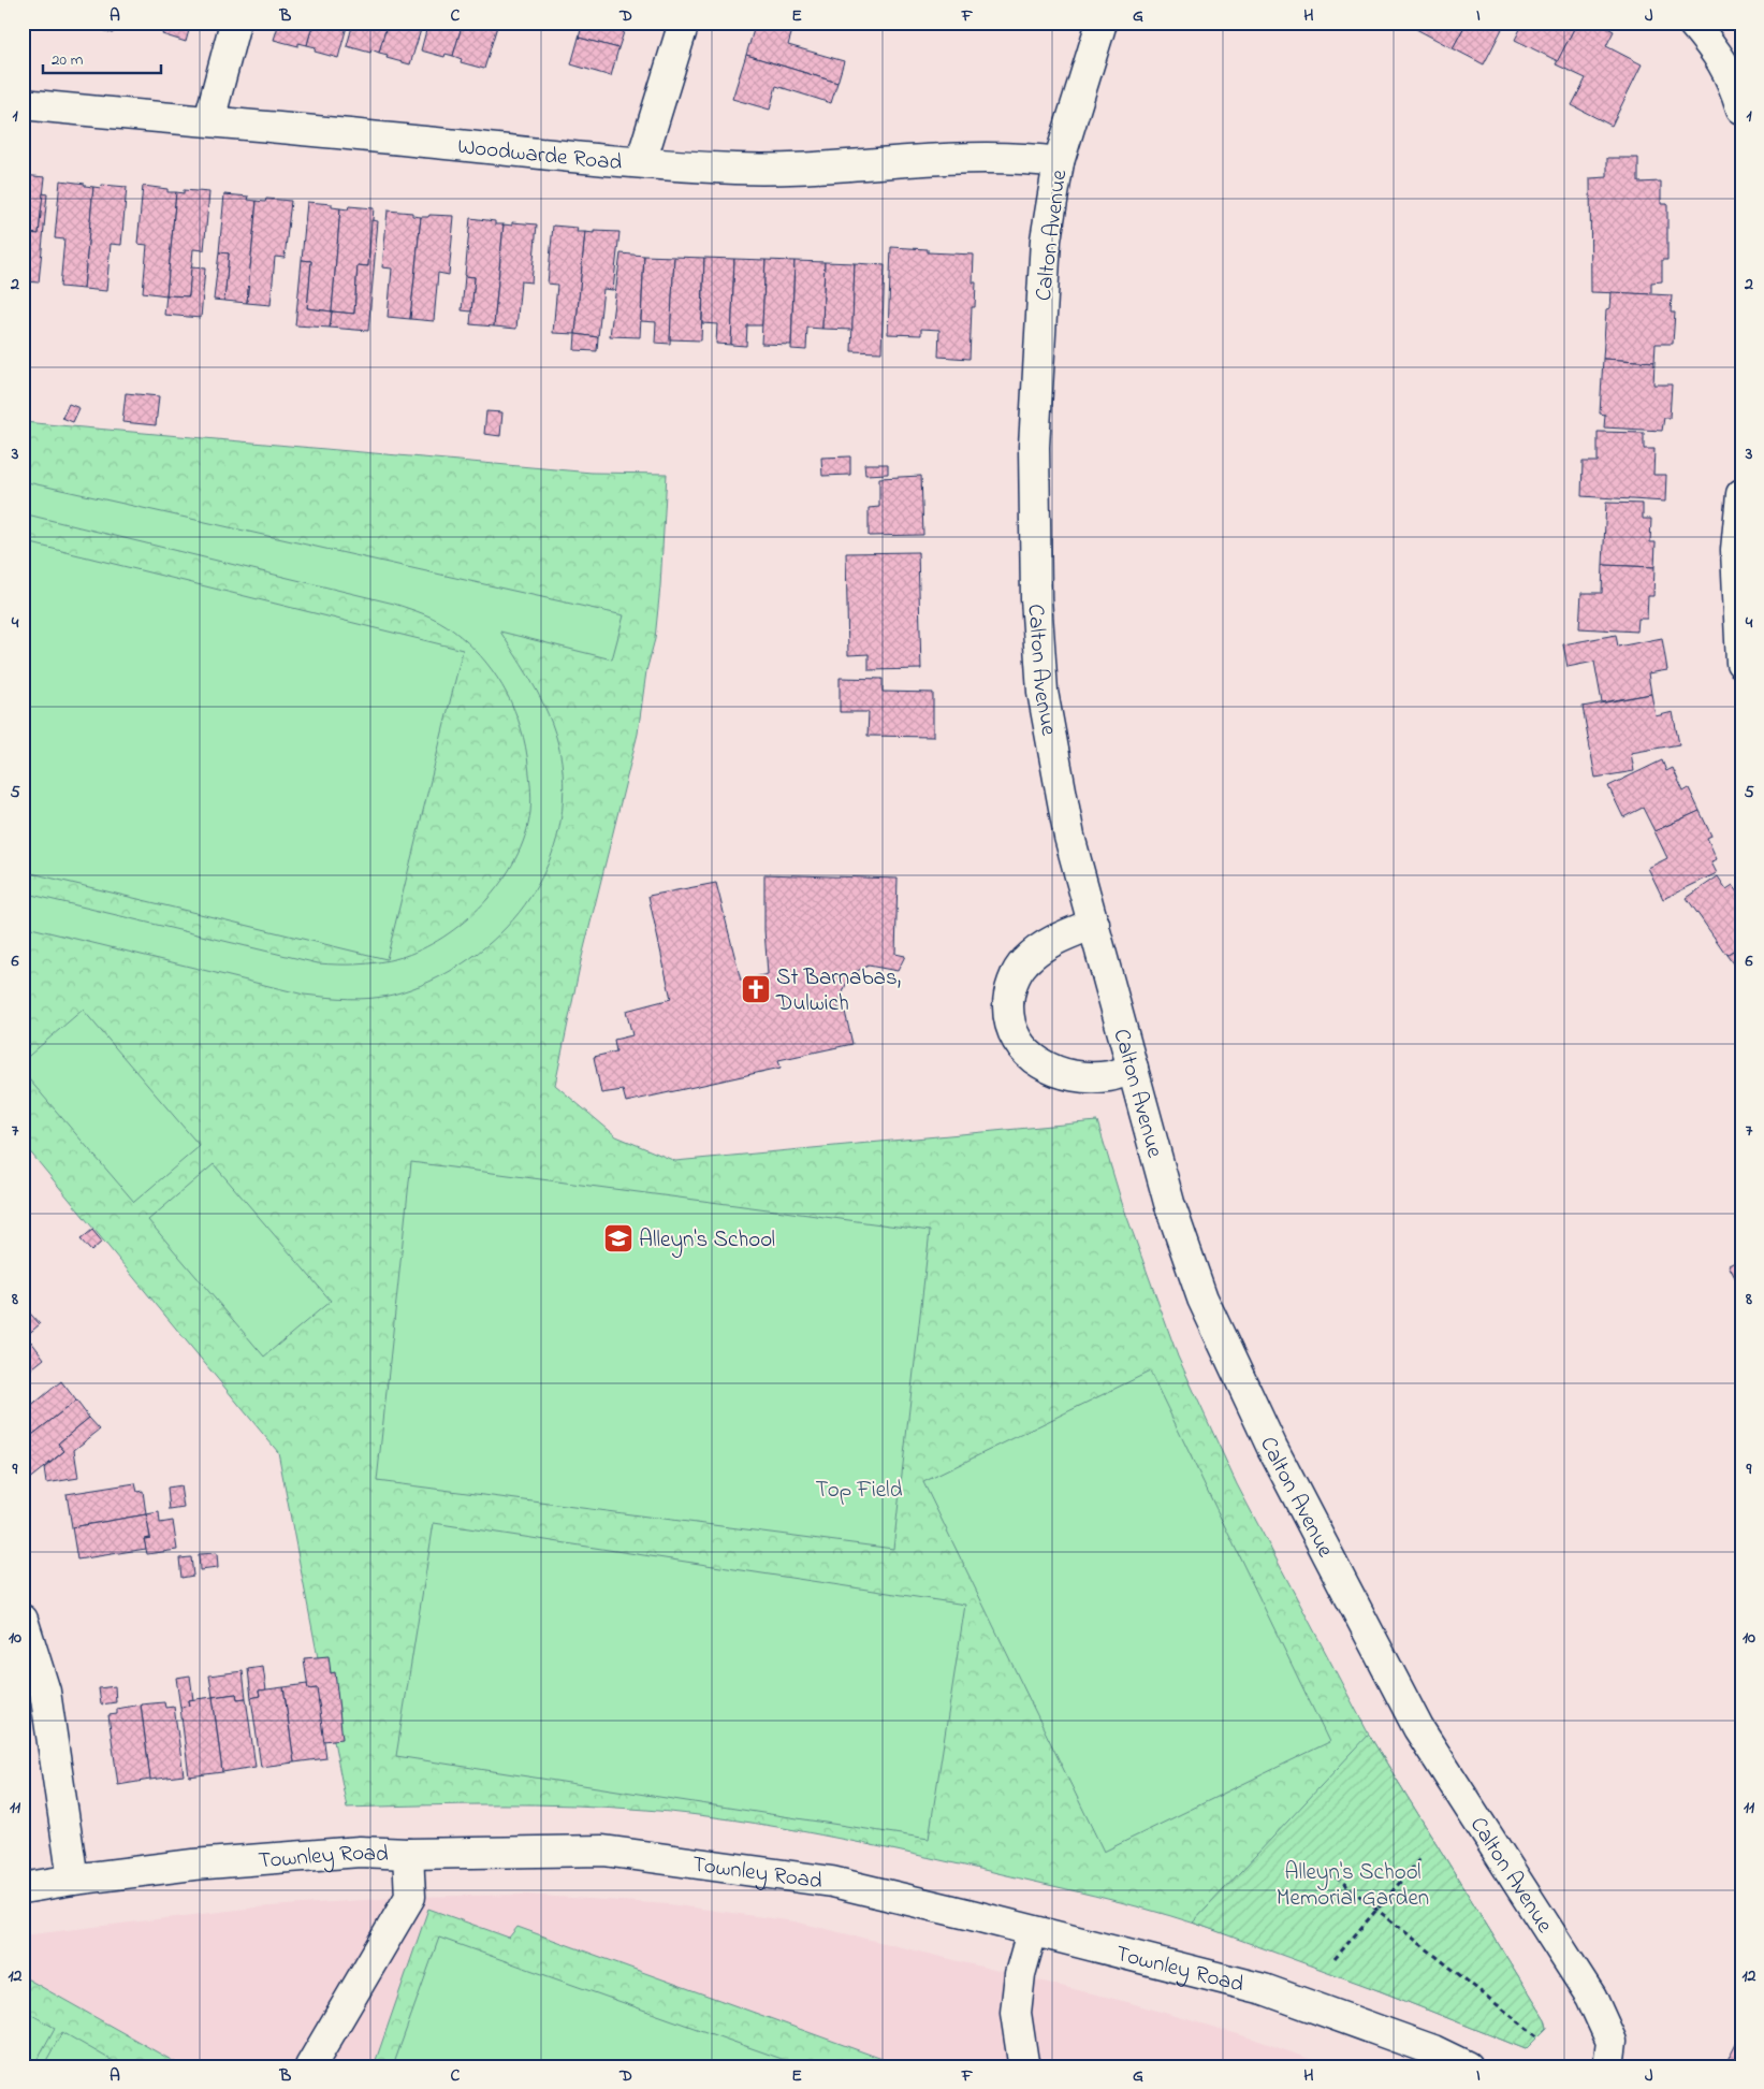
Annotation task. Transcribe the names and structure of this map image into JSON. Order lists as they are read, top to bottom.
{
  "streets": {
    "street": ["Woodwarde Road", "Calton Avenue", "Townley Road"]
  },
  "crossings": [
    ["Woodwarde Road", "Calton Avenue"]
  ],
  "parks": ["Top Field", "Alleyn's School Memorial Garden"],
  "places": {
    "church": ["St Barnabas, Dulwich"],
    "school or university": ["Alleyn's School"]
  },
  "scale_bar": "20 m",
  "grid": {
    "columns": [
      "A",
      "B",
      "C",
      "D",
      "E",
      "F",
      "G",
      "H",
      "I",
      "J"
    ],
    "rows": [
      "1",
      "2",
      "3",
      "4",
      "5",
      "6",
      "7",
      "8",
      "9",
      "10",
      "11",
      "12"
    ]
  }
}
